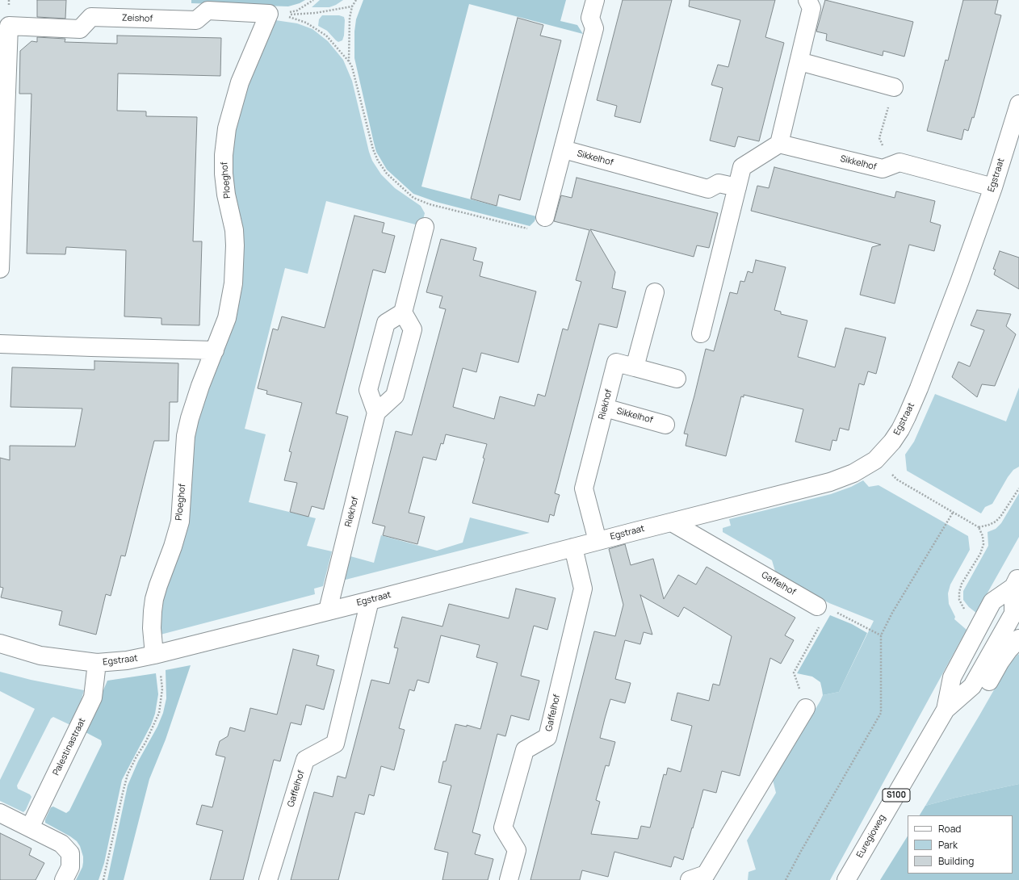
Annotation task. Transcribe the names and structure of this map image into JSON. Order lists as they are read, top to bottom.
{
  "streets": {
    "street": [
      "Zeishof",
      "Sikkelhof",
      "Egstraat",
      "Ploeghof",
      "Riekhof",
      "Gaffelhof",
      "Palestinastraat",
      "S100",
      "Euregioweg"
    ]
  },
  "crossings": [
    ["Zeishof", "Ploeghof"],
    ["Sikkelhof", "Egstraat"],
    ["Sikkelhof", "Riekhof"],
    ["Egstraat", "Ploeghof"],
    ["Egstraat", "Riekhof"],
    ["Egstraat", "Gaffelhof"],
    ["Egstraat", "Palestinastraat"]
  ],
  "legend": ["Road", "Park", "Building"]
}
